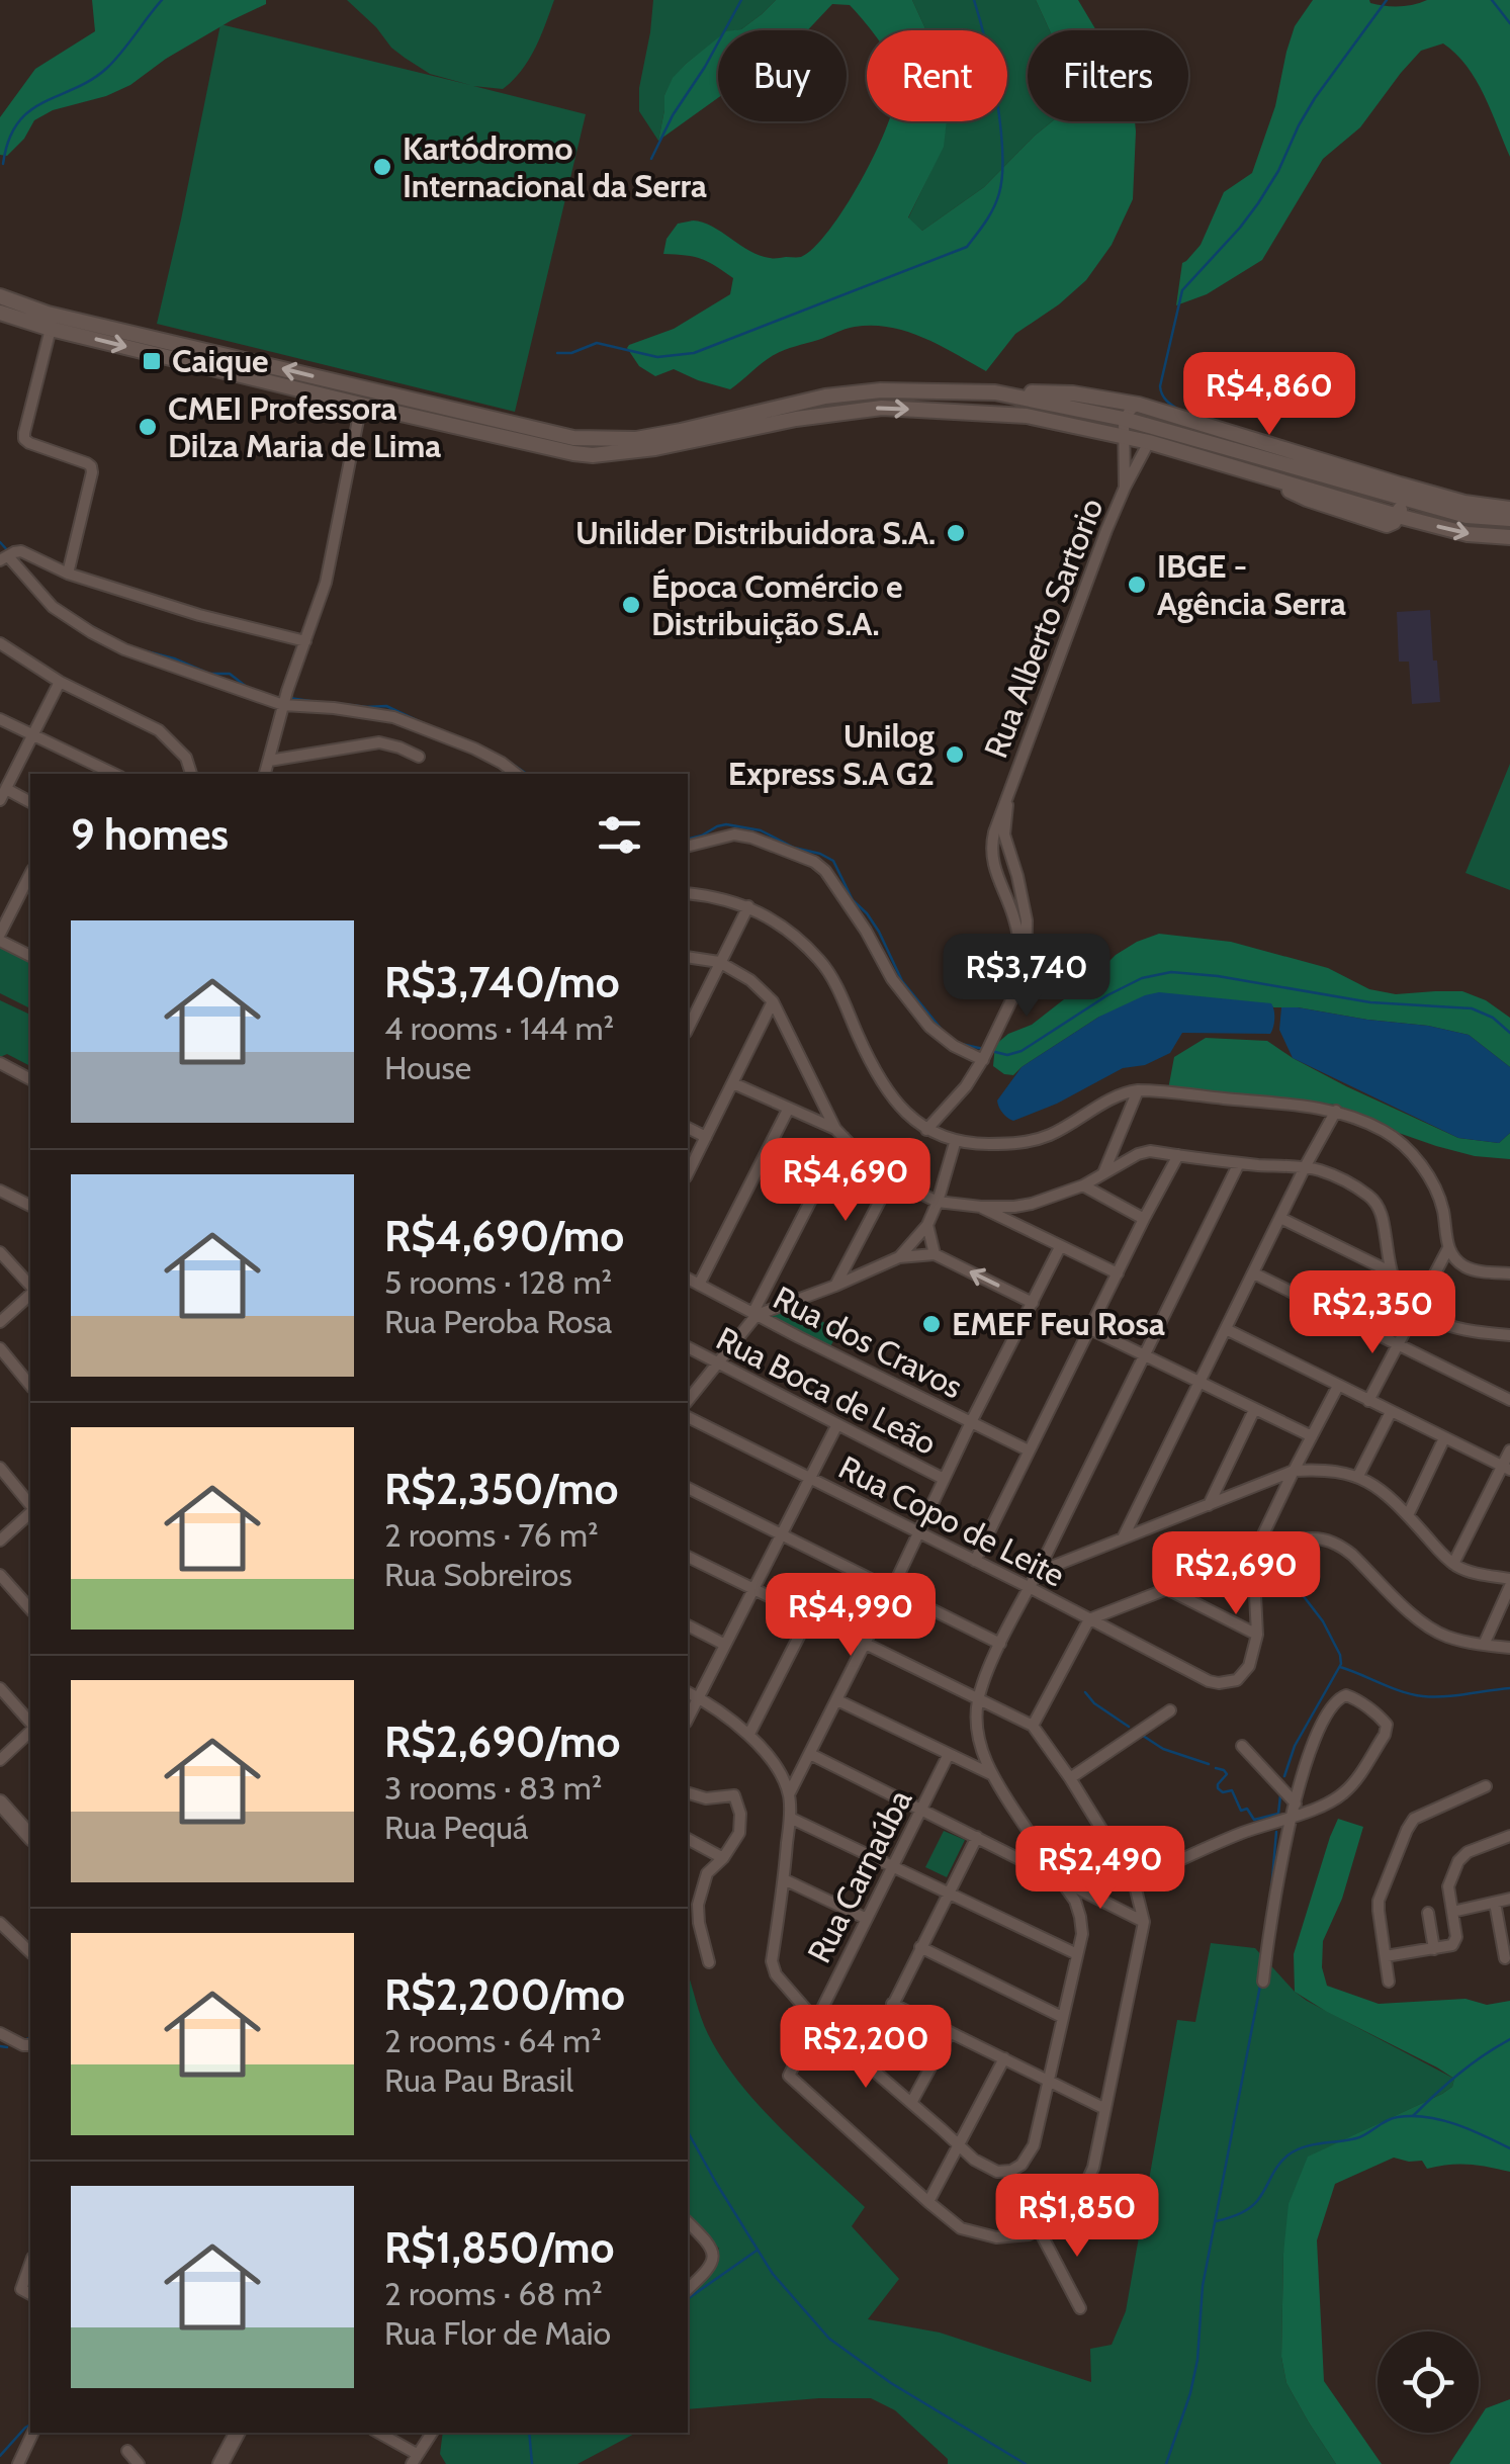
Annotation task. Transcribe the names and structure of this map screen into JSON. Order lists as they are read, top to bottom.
{
  "streets": {
    "street": [
      "Rua Alberto Sartorio",
      "Rua dos Cravos",
      "Rua Boca de Leão",
      "Rua Copo de Leite",
      "Rua Carnaúba"
    ]
  },
  "places": {
    "other": [
      "Kartódromo Internacional da Serra",
      "CMEI Professora Dilza Maria de Lima",
      "Unilider Distribuidora S.A.",
      "IBGE - Agência Serra",
      "Época Comércio e Distribuição S.A.",
      "Unilog Express S.A G2",
      "EMEF Feu Rosa"
    ],
    "transit": ["Caique"]
  },
  "page": {
    "chip": ["Buy", "Rent", "Filters"],
    "price": [
      "R$4,860",
      "R$3,740",
      "R$4,690",
      "R$2,350",
      "R$2,690",
      "R$4,990",
      "R$2,490",
      "R$2,200",
      "R$1,850"
    ],
    "heading": "9 homes",
    "list": [
      {
        "name": "R$3,740/mo",
        "note": "4 rooms · 144 m² · House"
      },
      {
        "name": "R$4,690/mo",
        "note": "5 rooms · 128 m² · Rua Peroba Rosa"
      },
      {
        "name": "R$2,350/mo",
        "note": "2 rooms · 76 m² · Rua Sobreiros"
      },
      {
        "name": "R$2,690/mo",
        "note": "3 rooms · 83 m² · Rua Pequá"
      },
      {
        "name": "R$2,200/mo",
        "note": "2 rooms · 64 m² · Rua Pau Brasil"
      },
      {
        "name": "R$1,850/mo",
        "note": "2 rooms · 68 m² · Rua Flor de Maio"
      }
    ]
  }
}
